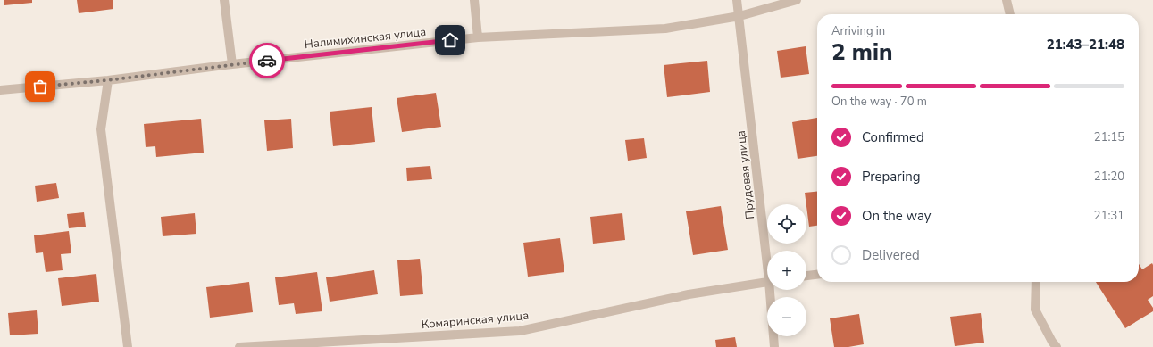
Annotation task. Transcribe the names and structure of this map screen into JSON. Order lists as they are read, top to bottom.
{
  "streets": {
    "street": ["Налимихинская улица", "Прудовая улица", "Комаринская улица"]
  },
  "crossings": [
    ["Налимихинская улица", "Прудовая улица"]
  ],
  "page": {
    "heading": ["2 min", "Arriving in", "21:43–21:48"],
    "bar": "On the way · 70 m",
    "list": [
      ["Confirmed", "21:15"],
      ["Preparing", "21:20"],
      ["On the way", "21:31"],
      "Delivered"
    ],
    "map_buttons": ["+", "−"]
  }
}
